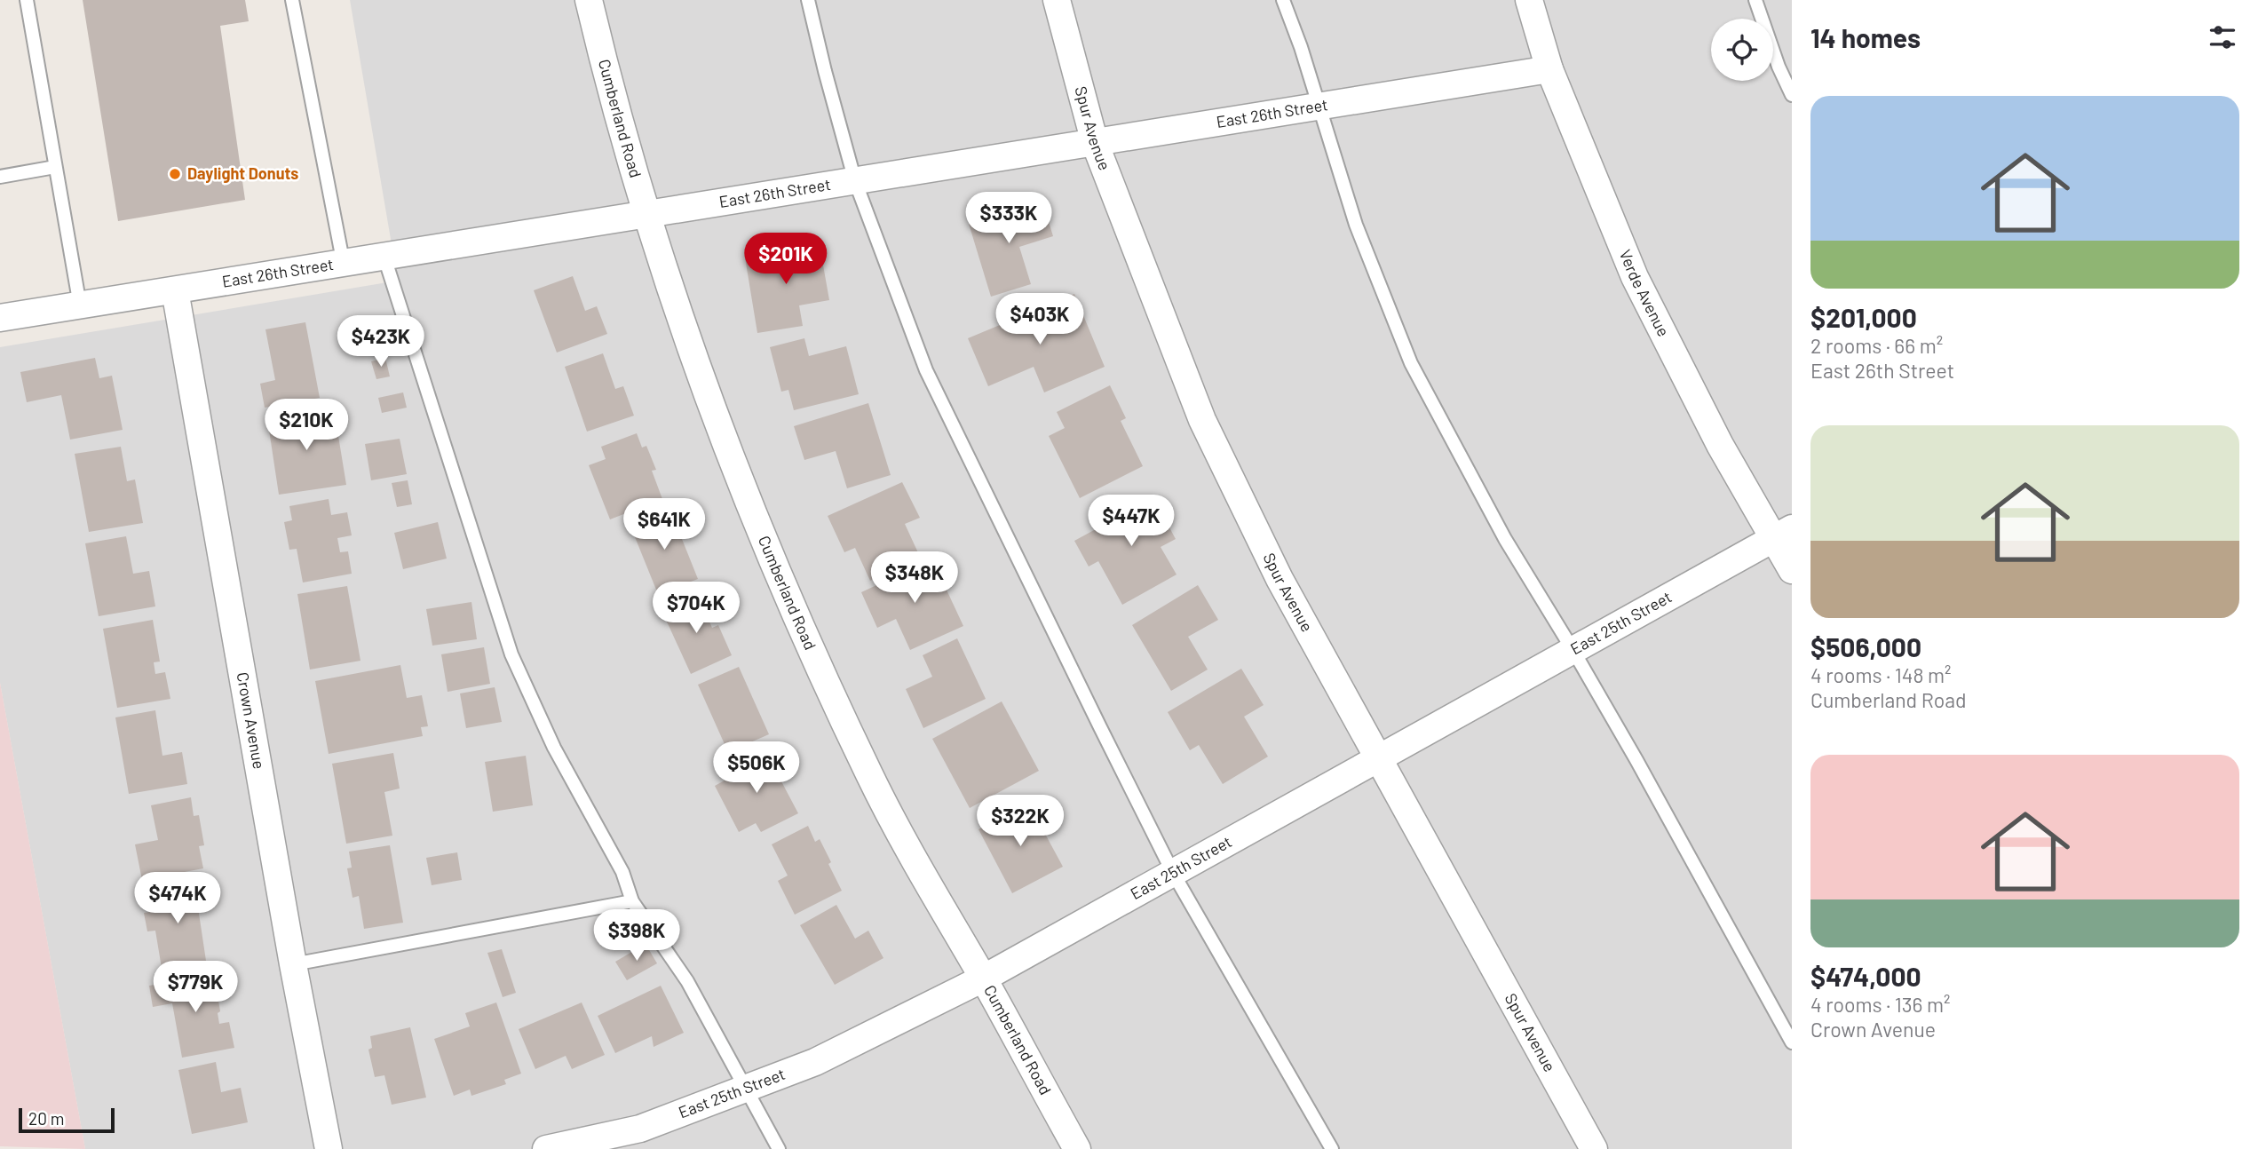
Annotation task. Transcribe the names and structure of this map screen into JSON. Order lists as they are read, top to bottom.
{
  "streets": {
    "street": [
      "East 26th Street",
      "Cumberland Road",
      "Spur Avenue",
      "Verde Avenue",
      "East 25th Street",
      "Crown Avenue"
    ]
  },
  "crossings": [
    ["East 26th Street", "Cumberland Road"],
    ["East 26th Street", "Spur Avenue"],
    ["East 26th Street", "Verde Avenue"],
    ["East 26th Street", "Crown Avenue"],
    ["Cumberland Road", "East 25th Street"],
    ["Spur Avenue", "East 25th Street"],
    ["Verde Avenue", "East 25th Street"]
  ],
  "places": ["Daylight Donuts"],
  "scale_bar": "20 m",
  "page": {
    "heading": "14 homes",
    "list": [
      {
        "name": "$201,000",
        "note": "2 rooms · 66 m² · East 26th Street"
      },
      {
        "name": "$506,000",
        "note": "4 rooms · 148 m² · Cumberland Road"
      },
      {
        "name": "$474,000",
        "note": "4 rooms · 136 m² · Crown Avenue"
      }
    ],
    "price": [
      "$333K",
      "$201K",
      "$403K",
      "$423K",
      "$210K",
      "$447K",
      "$641K",
      "$348K",
      "$704K",
      "$506K",
      "$322K",
      "$474K",
      "$398K",
      "$779K"
    ],
    "scale": "20 m"
  }
}
